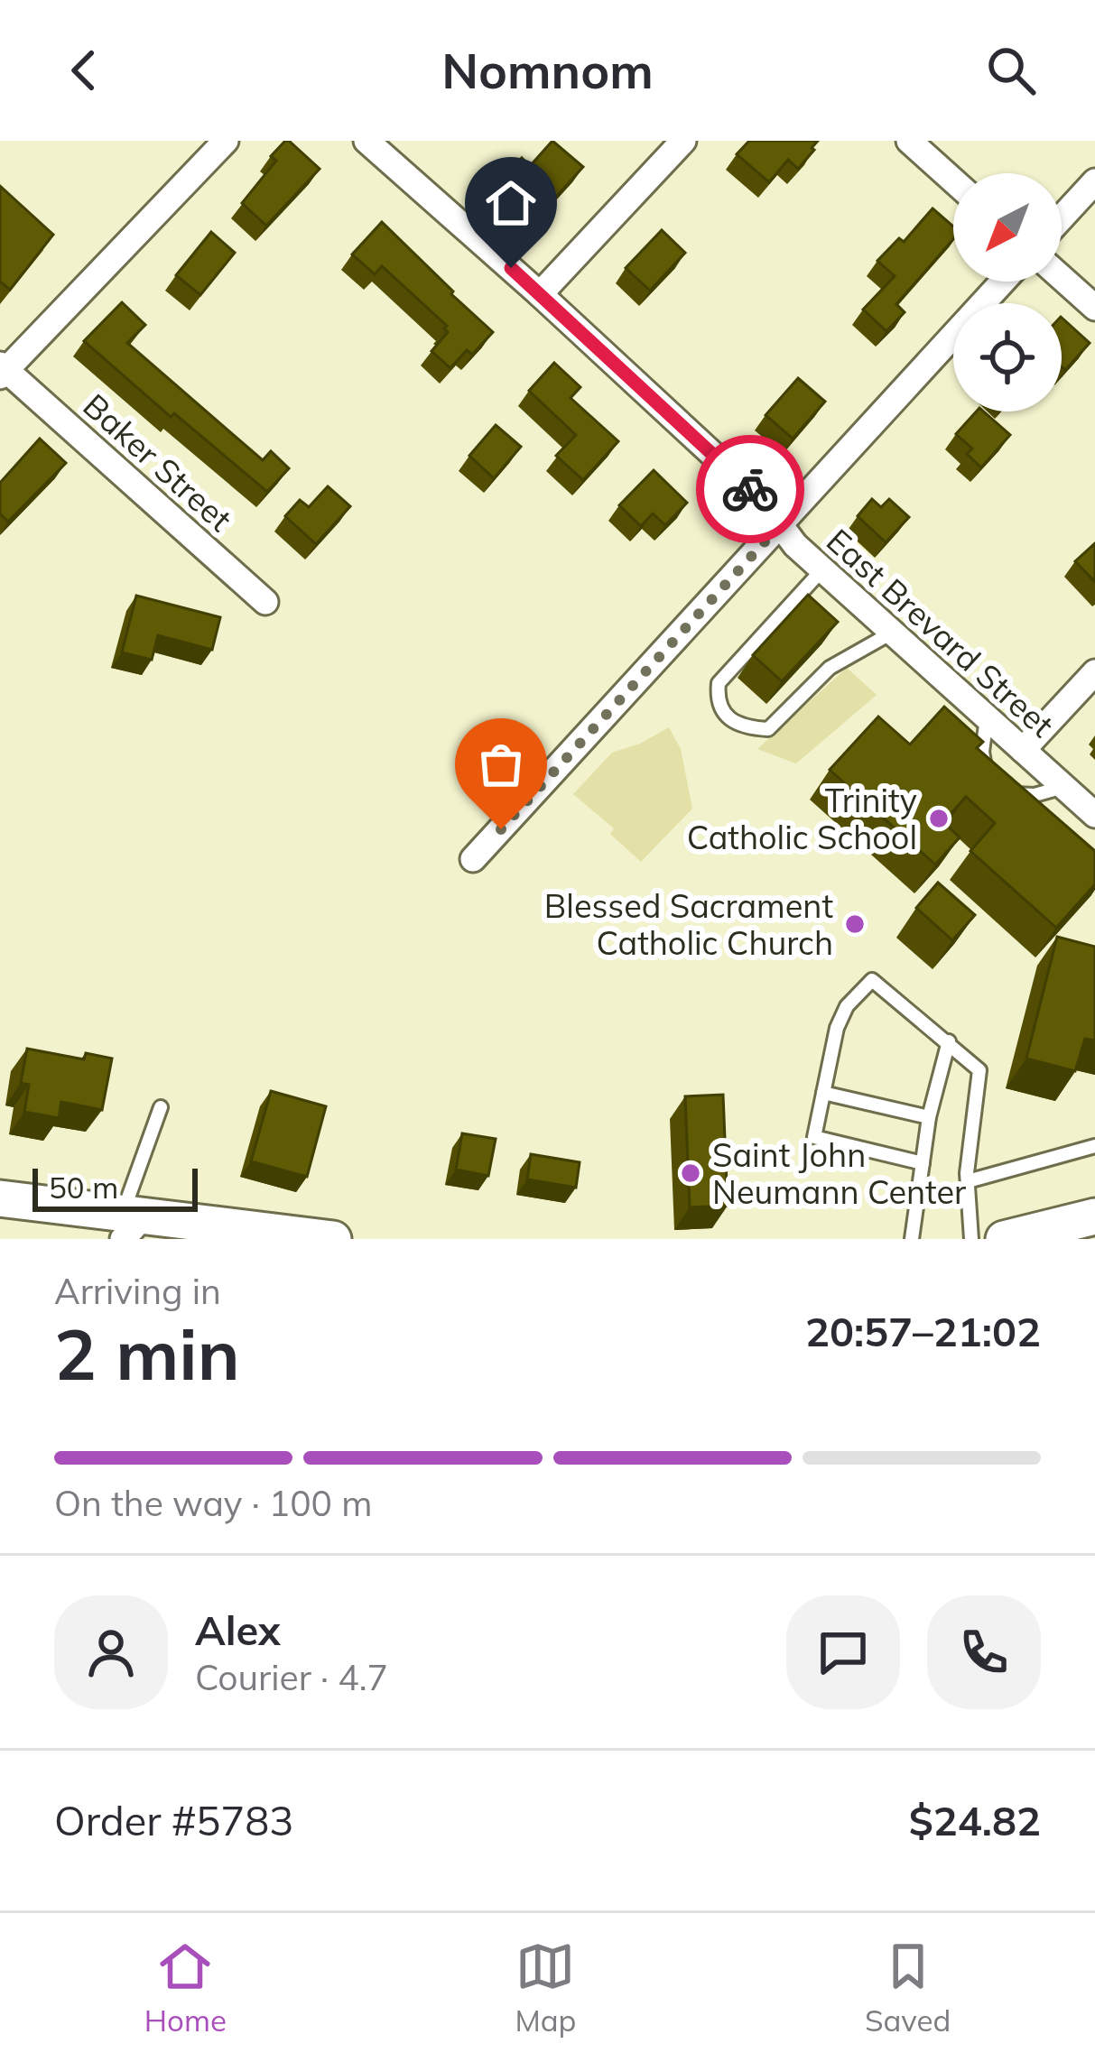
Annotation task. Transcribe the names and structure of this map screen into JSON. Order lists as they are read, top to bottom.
{
  "streets": {
    "street": ["Baker Street", "East Brevard Street"]
  },
  "places": ["Trinity Catholic School", "Blessed Sacrament Catholic Church", "Saint John Neumann Center"],
  "scale_bar": "50 m",
  "north": "bottom left",
  "page": {
    "header": "Nomnom",
    "scale": "50 m",
    "heading": ["2 min", "Arriving in", "20:57–21:02"],
    "panel": [
      "Alex",
      "Courier · 4.7",
      "Order #5783",
      "$24.82"
    ],
    "bar": "On the way · 100 m",
    "tabs": ["Home", "Map", "Saved"]
  }
}
